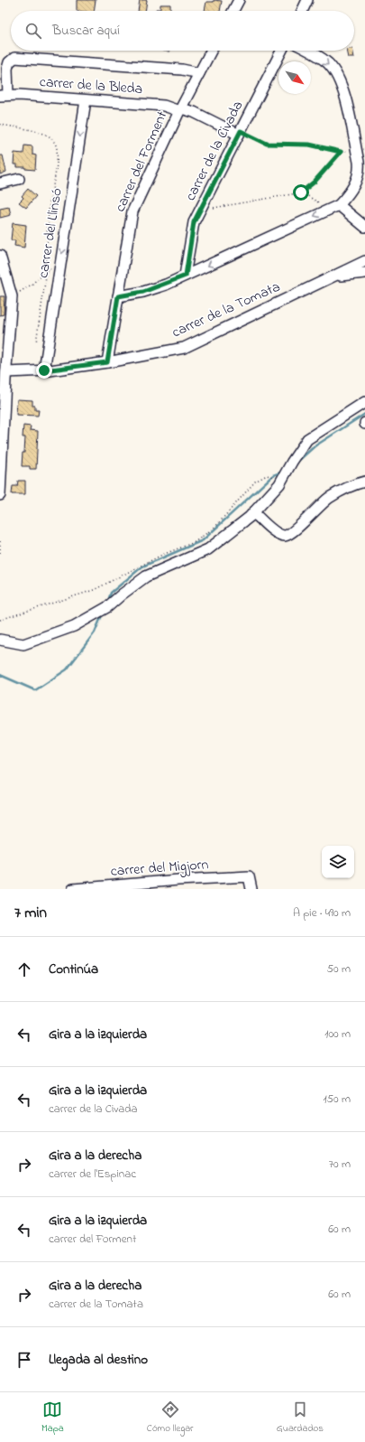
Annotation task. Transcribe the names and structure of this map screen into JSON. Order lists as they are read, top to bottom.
{
  "streets": {
    "street": [
      "carrer de la Bleda",
      "carrer de la Civada",
      "carrer del Forment",
      "carrer del Llinsó",
      "carrer de la Tomata",
      "carrer del Migjorn"
    ]
  },
  "crossings": [
    ["carrer de la Bleda", "carrer de la Civada"],
    ["carrer de la Bleda", "carrer del Forment"],
    ["carrer de la Bleda", "carrer del Llinsó"],
    ["carrer del Forment", "carrer de la Tomata"],
    ["carrer del Llinsó", "carrer de la Tomata"]
  ],
  "north": "bottom right",
  "page": {
    "search": "Buscar aquí",
    "heading": ["7 min", "A pie · 490 m"],
    "list": [
      ["Continúa", "50 m"],
      ["Gira a la izquierda", "100 m"],
      ["Gira a la izquierda", "carrer de la Civada", "150 m"],
      ["Gira a la derecha", "carrer de l'Espinac", "70 m"],
      ["Gira a la izquierda", "carrer del Forment", "60 m"],
      ["Gira a la derecha", "carrer de la Tomata", "60 m"],
      "Llegada al destino"
    ],
    "nav": ["Mapa", "Cómo llegar", "Guardados"]
  }
}
